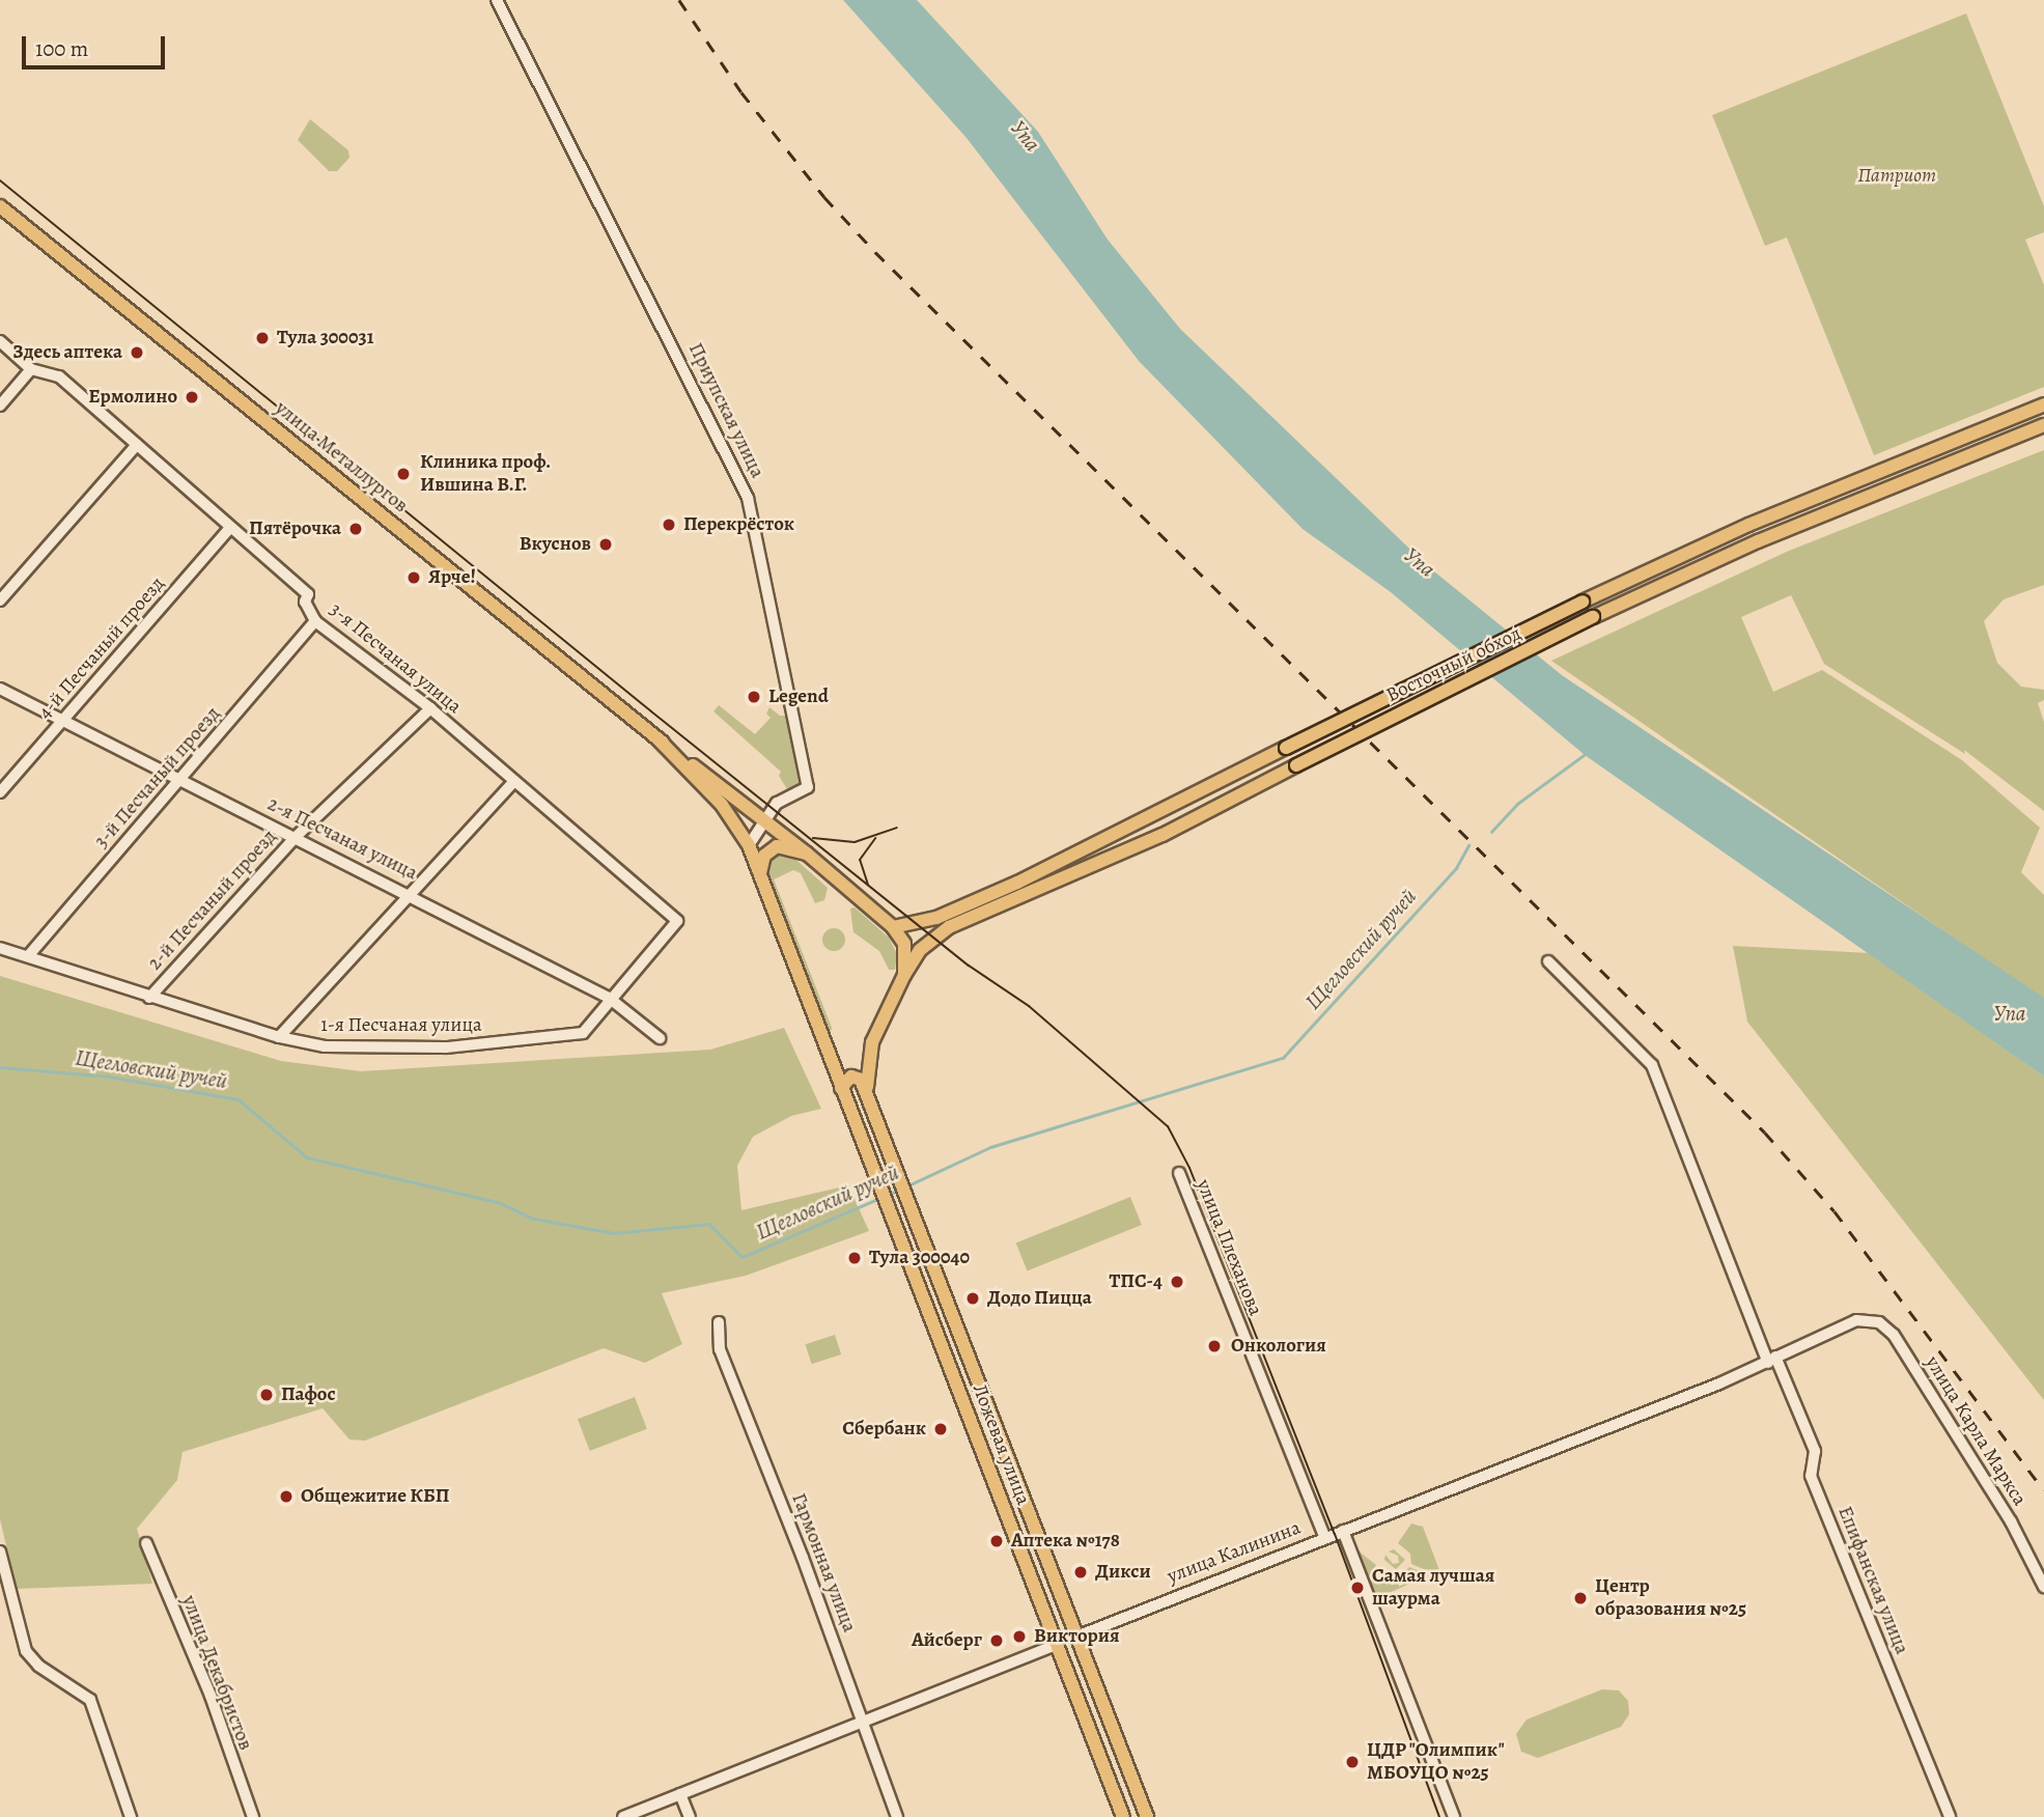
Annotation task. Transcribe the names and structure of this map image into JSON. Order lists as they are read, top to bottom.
{
  "streets": {
    "main road": [
      "улица Металлургов",
      "Восточный обход",
      "Ложевая улица",
      "улица Калинина"
    ],
    "street": [
      "Приупская улица",
      "4-й Песчаный проезд",
      "3-я Песчаная улица",
      "3-й Песчаный проезд",
      "2-я Песчаная улица",
      "2-й Песчаный проезд",
      "1-я Песчаная улица",
      "улица Плеханова",
      "улица Карла Маркса",
      "Гармонная улица",
      "Епифанская улица",
      "улица Декабристов"
    ]
  },
  "crossings": [
    ["Приупская улица", "улица Металлургов"],
    ["улица Металлургов", "Ложевая улица"],
    ["4-й Песчаный проезд", "3-я Песчаная улица"],
    ["4-й Песчаный проезд", "2-я Песчаная улица"],
    ["3-я Песчаная улица", "3-й Песчаный проезд"],
    ["3-я Песчаная улица", "2-й Песчаный проезд"],
    ["3-я Песчаная улица", "1-я Песчаная улица"],
    ["Восточный обход", "Ложевая улица"],
    ["3-й Песчаный проезд", "2-я Песчаная улица"],
    ["3-й Песчаный проезд", "1-я Песчаная улица"],
    ["2-я Песчаная улица", "2-й Песчаный проезд"],
    ["2-я Песчаная улица", "1-я Песчаная улица"],
    ["2-й Песчаный проезд", "1-я Песчаная улица"],
    ["улица Плеханова", "улица Калинина"],
    ["улица Карла Маркса", "улица Калинина"],
    ["Ложевая улица", "улица Калинина"],
    ["улица Калинина", "Гармонная улица"],
    ["улица Калинина", "Епифанская улица"]
  ],
  "water": ["Упа", "Щегловский ручей"],
  "parks": ["Патриот"],
  "places": [
    "Тула 300031",
    "Здесь аптека",
    "Ермолино",
    "Клиника проф. Ившина В.Г.",
    "Перекрёсток",
    "Пятёрочка",
    "Вкуснов",
    "Ярче!",
    "Legend",
    "Тула 300040",
    "ТПС-4",
    "Додо Пицца",
    "Онкология",
    "Пафос",
    "Сбербанк",
    "Общежитие КБП",
    "Аптека №178",
    "Дикси",
    "Самая лучшая шаурма",
    "Центр образования №25",
    "Виктория",
    "Айсберг",
    "ЦДР \"Олимпик\" МБОУЦО №25"
  ],
  "scale_bar": "100 m"
}
